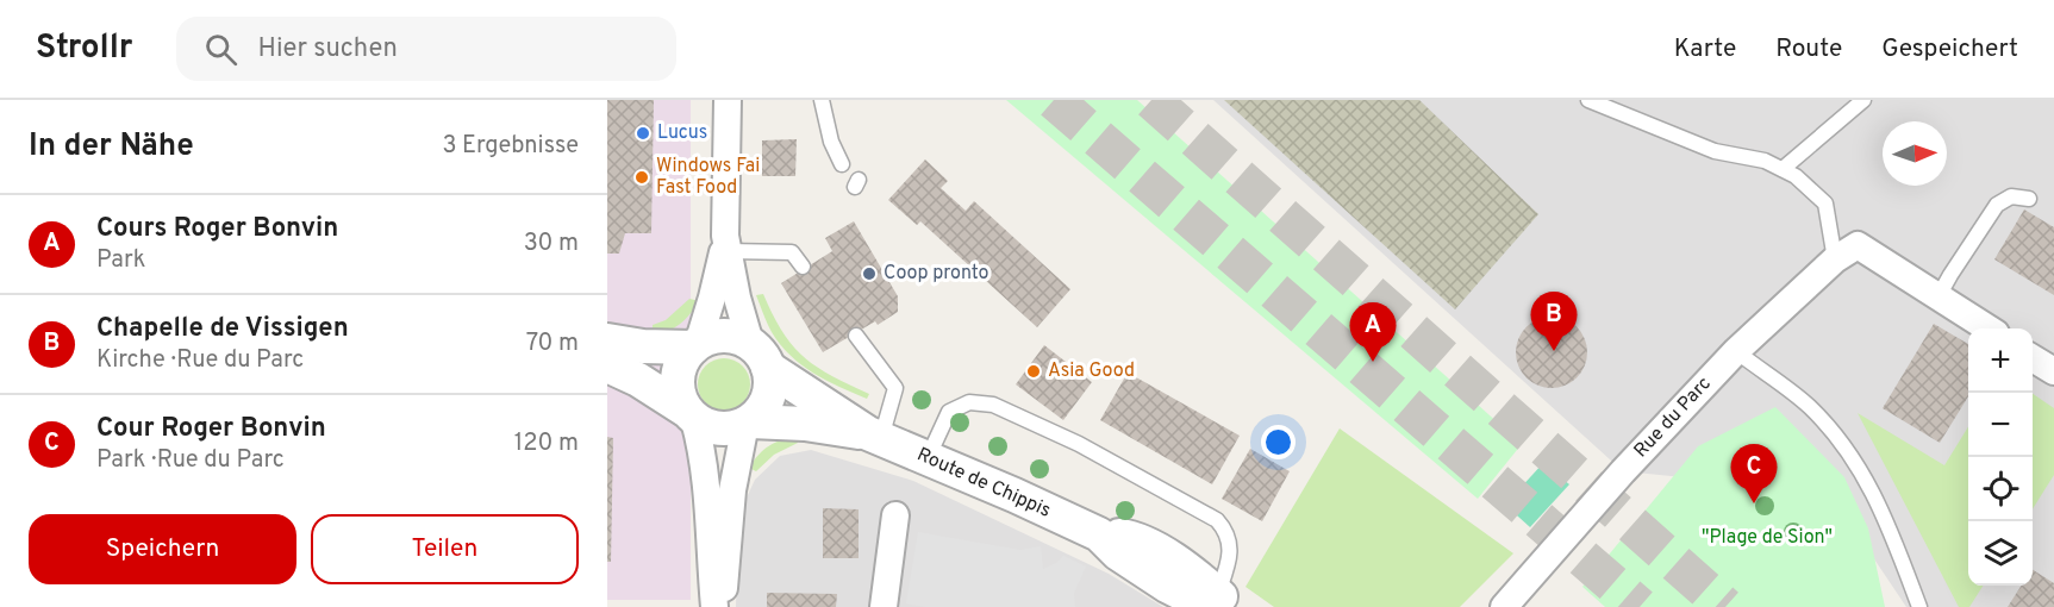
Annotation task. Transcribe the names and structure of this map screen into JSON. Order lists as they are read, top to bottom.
{
  "streets": {
    "street": ["Rue du Parc", "Route de Chippis"]
  },
  "parks": ["\"Plage de Sion\""],
  "places": [
    "Lucus",
    "Windows Fai Fast Food",
    "Coop pronto",
    "Asia Good"
  ],
  "north": "right",
  "page": {
    "header": "Strollr",
    "search": "Hier suchen",
    "nav": ["Karte", "Route", "Gespeichert"],
    "heading": ["In der Nähe", "3 Ergebnisse"],
    "list": [
      {
        "mark": "A",
        "name": "Cours Roger Bonvin",
        "note": "Park",
        "value": "30 m"
      },
      {
        "mark": "B",
        "name": "Chapelle de Vissigen",
        "note": "Kirche · Rue du Parc",
        "value": "70 m"
      },
      {
        "mark": "C",
        "name": "Cour Roger Bonvin",
        "note": "Park · Rue du Parc",
        "value": "120 m"
      }
    ],
    "pins": ["B", "A", "C"],
    "map_buttons": ["+", "−"],
    "buttons": ["Speichern", "Teilen"]
  }
}
